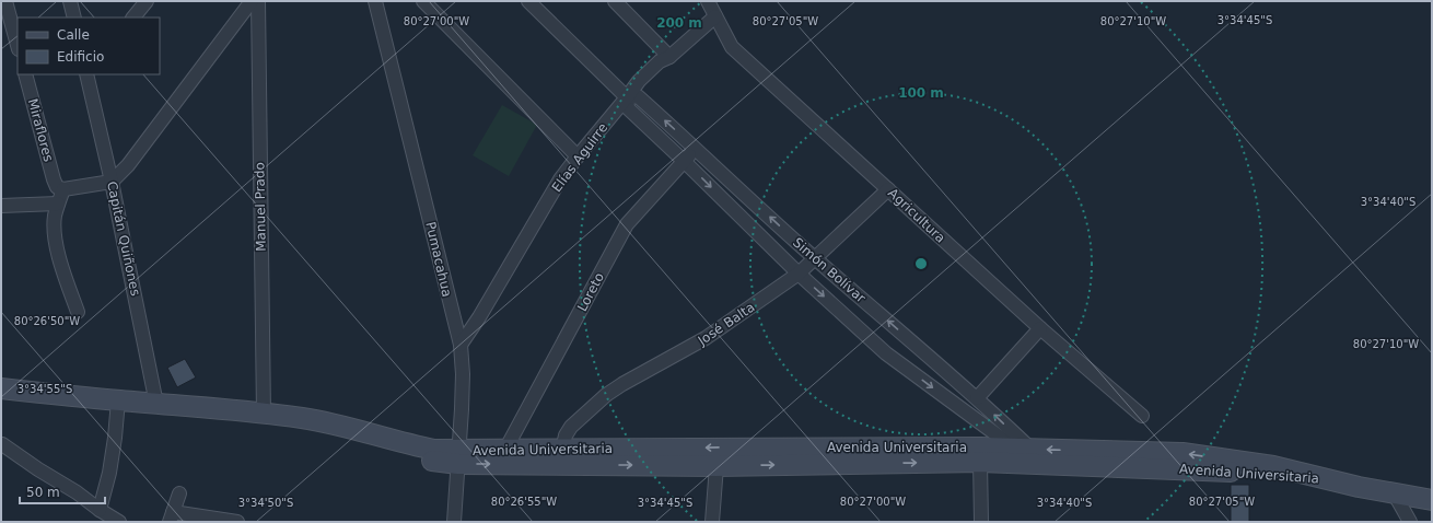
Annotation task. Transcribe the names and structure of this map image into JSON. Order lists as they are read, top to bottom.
{
  "streets": {
    "main road": ["Avenida Universitaria"],
    "street": [
      "Miraflores",
      "Elías Aguirre",
      "Manuel Prado",
      "Agricultura",
      "Capitán Quiñones",
      "Pumacahua",
      "Simón Bolívar",
      "Loreto",
      "José Balta"
    ]
  },
  "crossings": [
    ["Elías Aguirre", "Agricultura"],
    ["Elías Aguirre", "Pumacahua"],
    ["Elías Aguirre", "Simón Bolívar"],
    ["Manuel Prado", "Avenida Universitaria"],
    ["Agricultura", "José Balta"],
    ["Capitán Quiñones", "Avenida Universitaria"],
    ["Pumacahua", "Avenida Universitaria"],
    ["Simón Bolívar", "Loreto"],
    ["Simón Bolívar", "José Balta"],
    ["Simón Bolívar", "Avenida Universitaria"],
    ["Loreto", "Avenida Universitaria"],
    ["José Balta", "Avenida Universitaria"]
  ],
  "legend": ["Calle", "Edificio"],
  "scale_bar": "50 m",
  "coordinates": [
    "3°34'45\"S",
    "80°27'00\"W",
    "80°27'05\"W",
    "80°27'10\"W",
    "3°34'40\"S",
    "80°26'50\"W",
    "3°34'55\"S",
    "80°26'55\"W",
    "3°34'50\"S"
  ],
  "rings": ["200 m", "100 m"]
}
